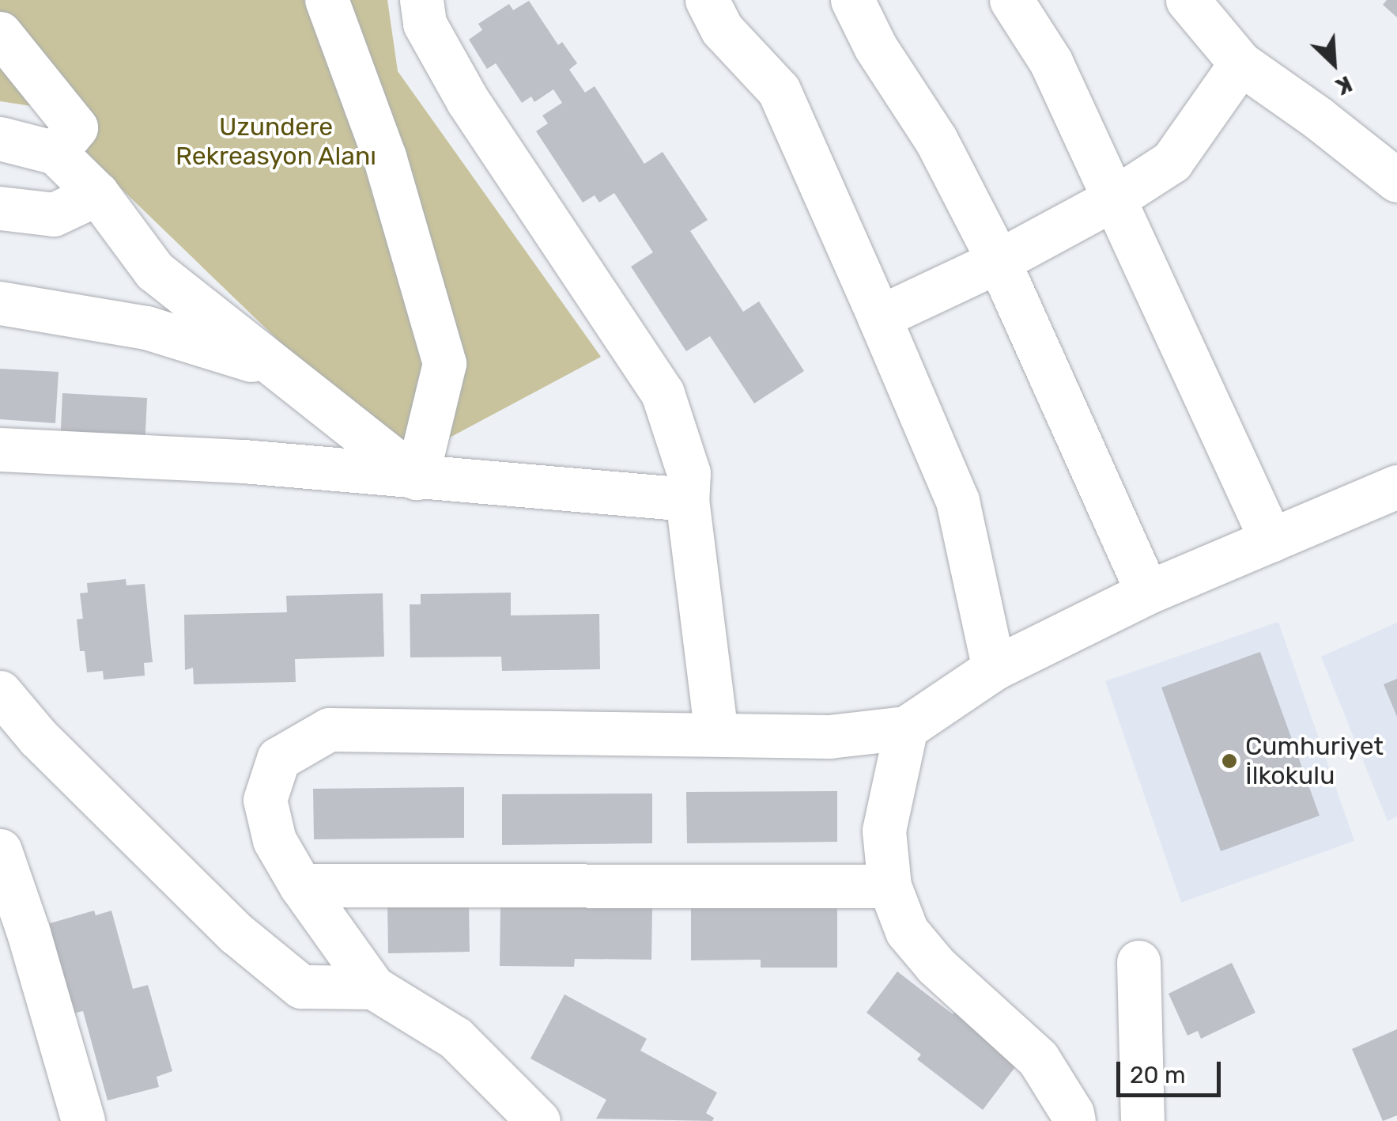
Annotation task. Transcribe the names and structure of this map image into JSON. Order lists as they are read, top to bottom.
{
  "parks": ["Uzundere Rekreasyon Alanı"],
  "places": ["Cumhuriyet İlkokulu"],
  "scale_bar": "20 m",
  "north": "bottom right"
}
